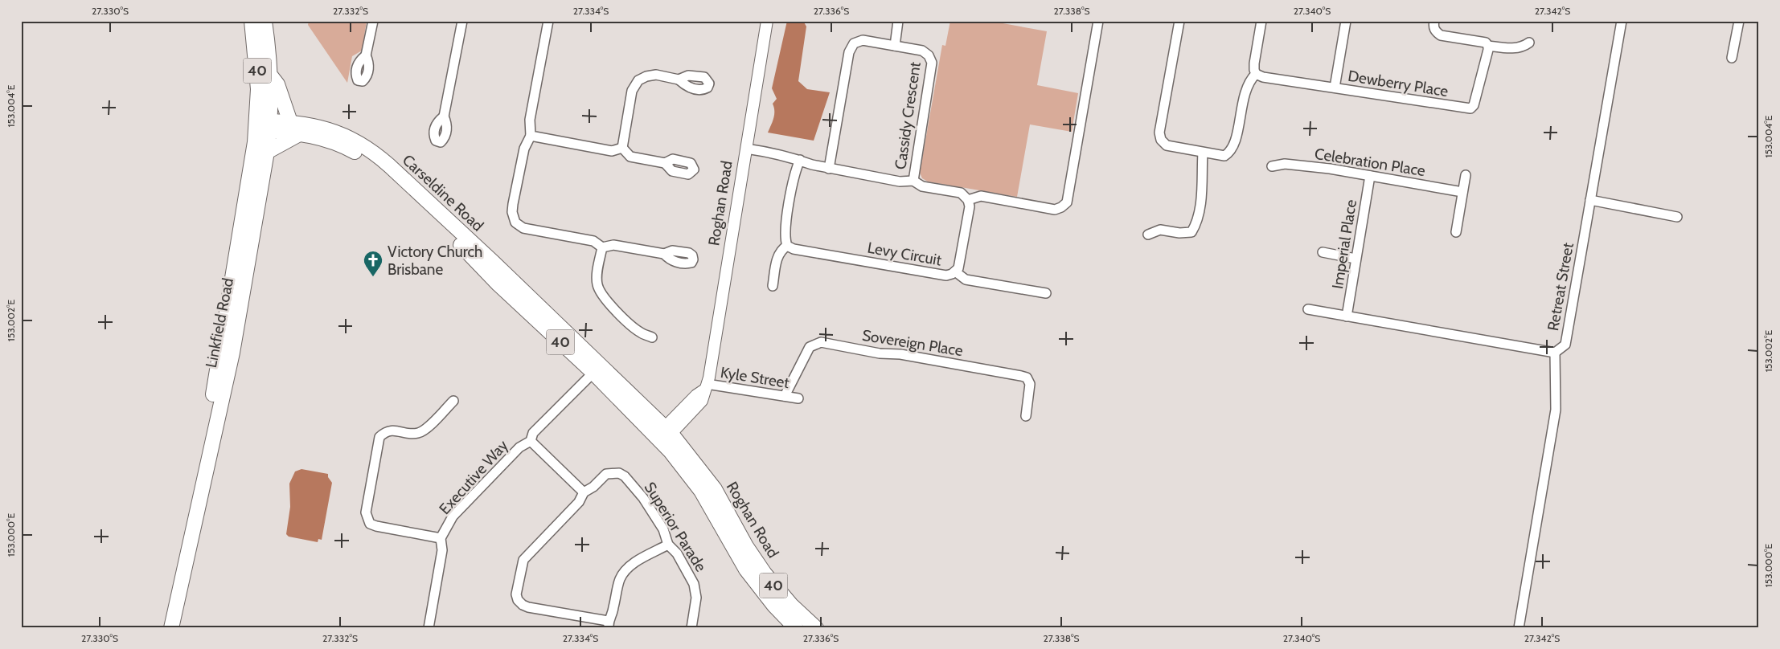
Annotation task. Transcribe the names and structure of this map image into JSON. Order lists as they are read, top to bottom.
{
  "streets": {
    "main road": [
      "40",
      "Carseldine Road",
      "Roghan Road",
      "Linkfield Road"
    ],
    "street": [
      "Dewberry Place",
      "Cassidy Crescent",
      "Celebration Place",
      "Imperial Place",
      "Levy Circuit",
      "Retreat Street",
      "Sovereign Place",
      "Kyle Street",
      "Executive Way",
      "Superior Parade"
    ]
  },
  "crossings": [
    ["40", "Carseldine Road"],
    ["40", "Linkfield Road"],
    ["Cassidy Crescent", "Roghan Road"],
    ["Celebration Place", "Imperial Place"],
    ["Carseldine Road", "Roghan Road"],
    ["Carseldine Road", "Linkfield Road"],
    ["Carseldine Road", "Executive Way"],
    ["Roghan Road", "Kyle Street"],
    ["Imperial Place", "Retreat Street"],
    ["Sovereign Place", "Kyle Street"]
  ],
  "places": {
    "church": ["Victory Church Brisbane"]
  },
  "coordinates": [
    "27.330°S",
    "27.332°S",
    "27.334°S",
    "27.336°S",
    "27.338°S",
    "27.340°S",
    "27.342°S",
    "153.004°E",
    "153.002°E",
    "153.000°E"
  ]
}
